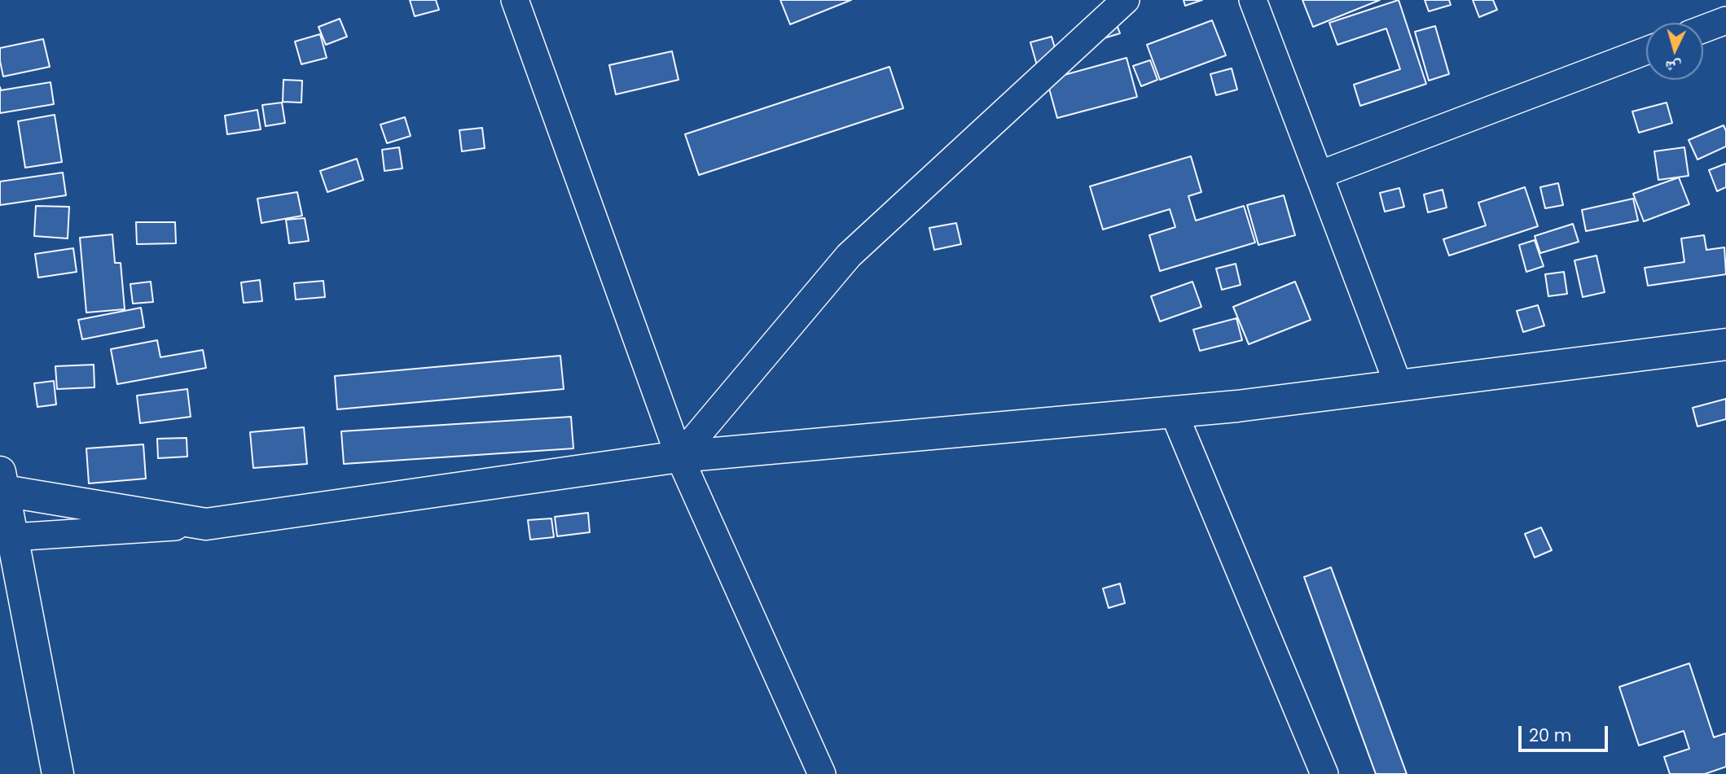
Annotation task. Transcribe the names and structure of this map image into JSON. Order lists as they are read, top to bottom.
{
  "scale_bar": "20 m",
  "north": "bottom"
}
